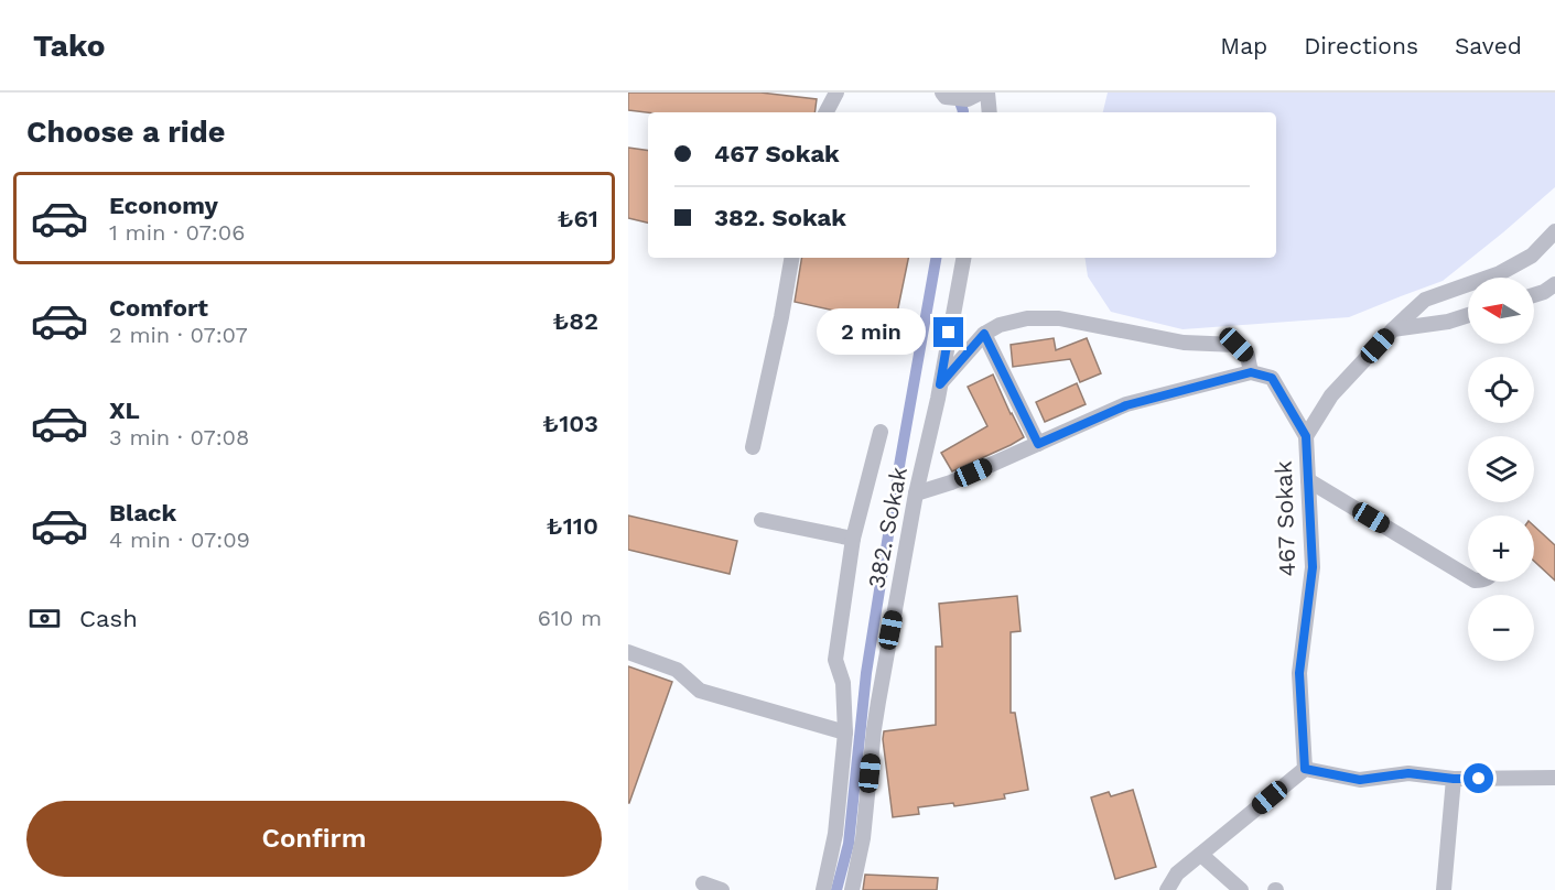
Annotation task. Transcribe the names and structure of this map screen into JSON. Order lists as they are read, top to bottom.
{
  "streets": {
    "street": ["467 Sokak", "382. Sokak"]
  },
  "north": "left",
  "page": {
    "header": "Tako",
    "nav": ["Map", "Directions", "Saved"],
    "heading": "Choose a ride",
    "banner": ["467 Sokak", "382. Sokak"],
    "list": [
      {
        "name": "Economy",
        "note": "1 min · 07:06",
        "value": "₺61"
      },
      {
        "name": "Comfort",
        "note": "2 min · 07:07",
        "value": "₺82"
      },
      {
        "name": "XL",
        "note": "3 min · 07:08",
        "value": "₺103"
      },
      {
        "name": "Black",
        "note": "4 min · 07:09",
        "value": "₺110"
      }
    ],
    "map_buttons": ["+", "−"],
    "bubble": "2 min",
    "pay": ["Cash", "610 m"],
    "buttons": "Confirm"
  }
}
